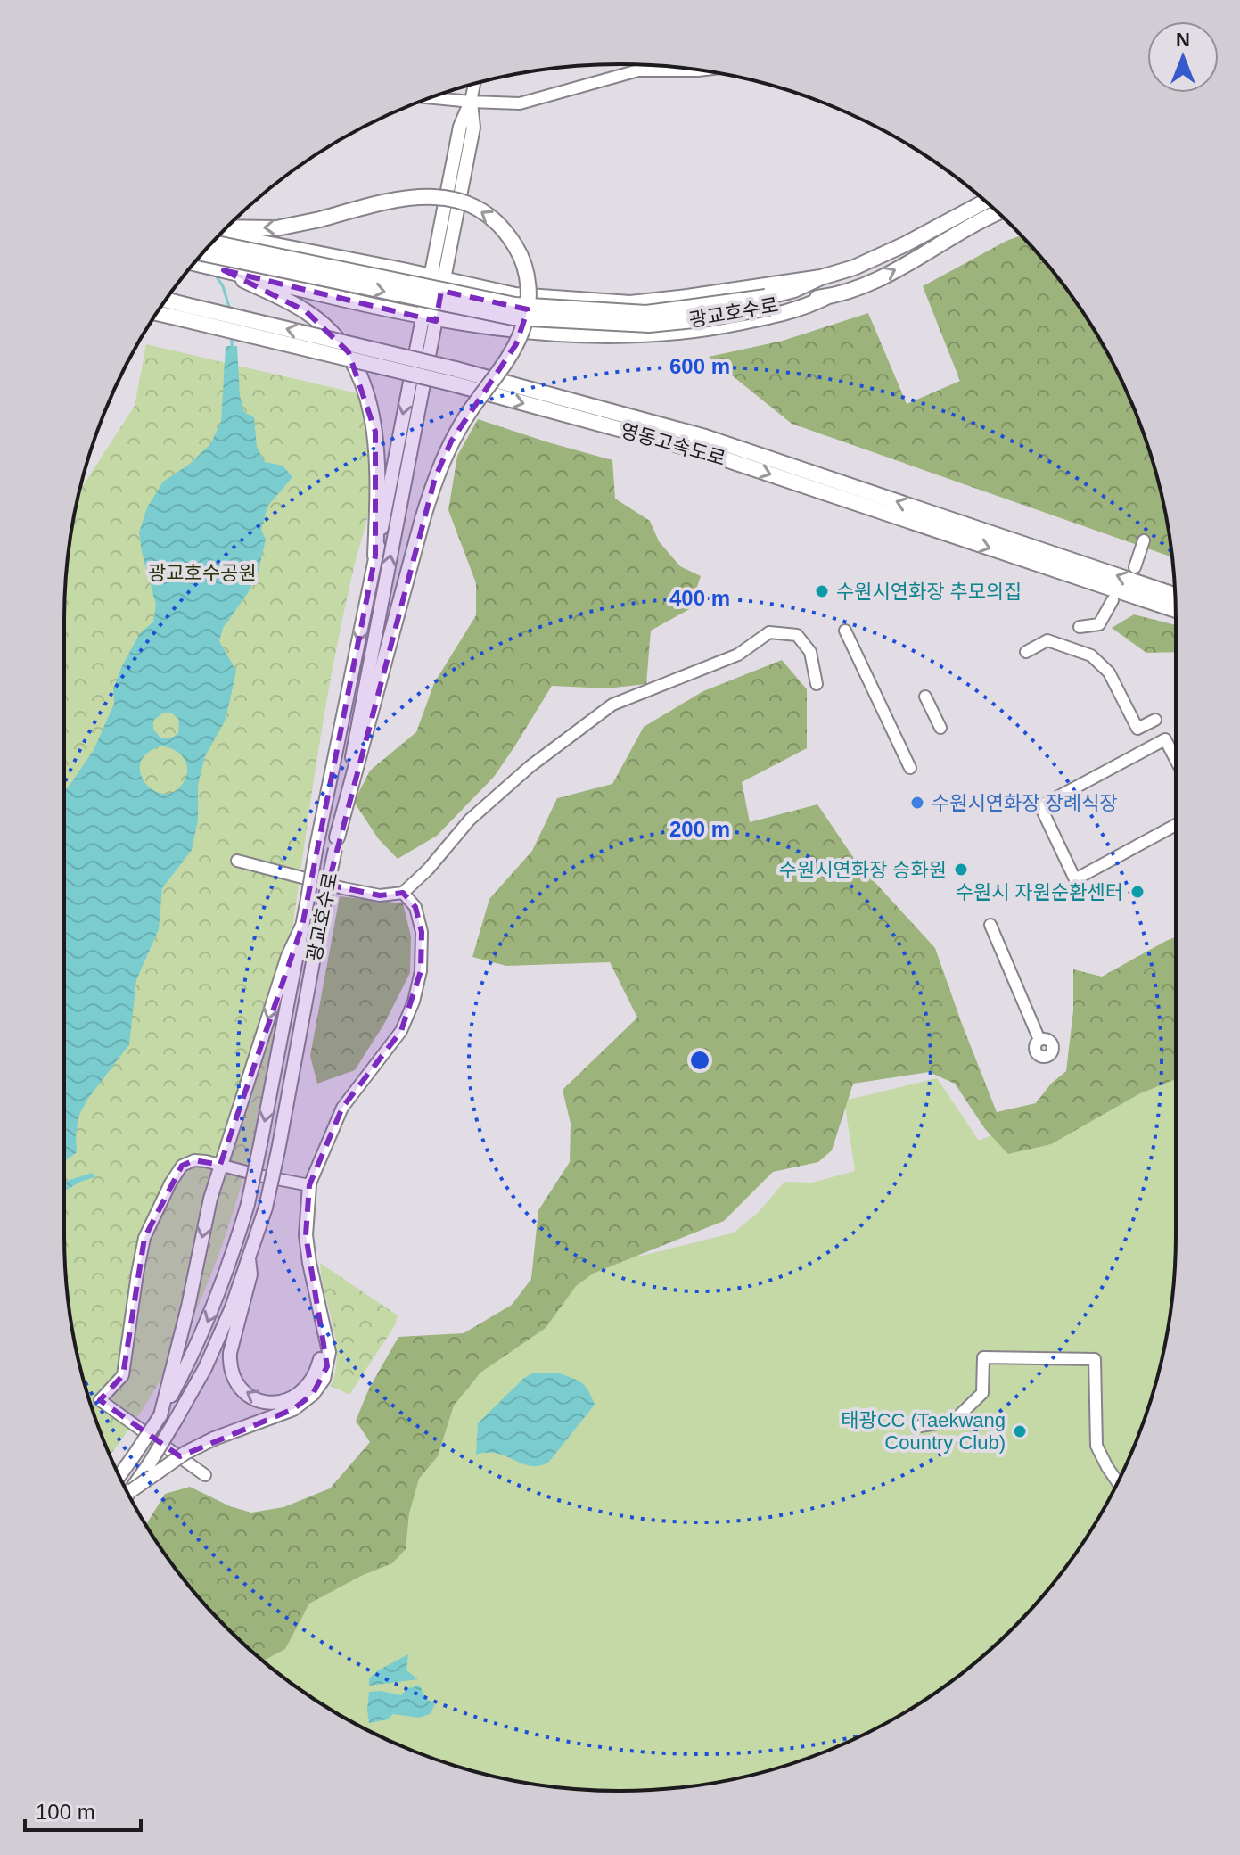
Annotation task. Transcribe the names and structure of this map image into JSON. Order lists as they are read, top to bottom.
{
  "streets": {
    "highway": ["광교호수로", "영동고속도로"]
  },
  "parks": ["광교호수공원"],
  "places": [
    "수원시연화장 추모의집",
    "수원시연화장 장례식장",
    "수원시연화장 승화원",
    "수원시 자원순환센터",
    "태광CC (Taekwang Country Club)"
  ],
  "scale_bar": "100 m",
  "north": "top",
  "rings": ["600 m", "400 m", "200 m"]
}
